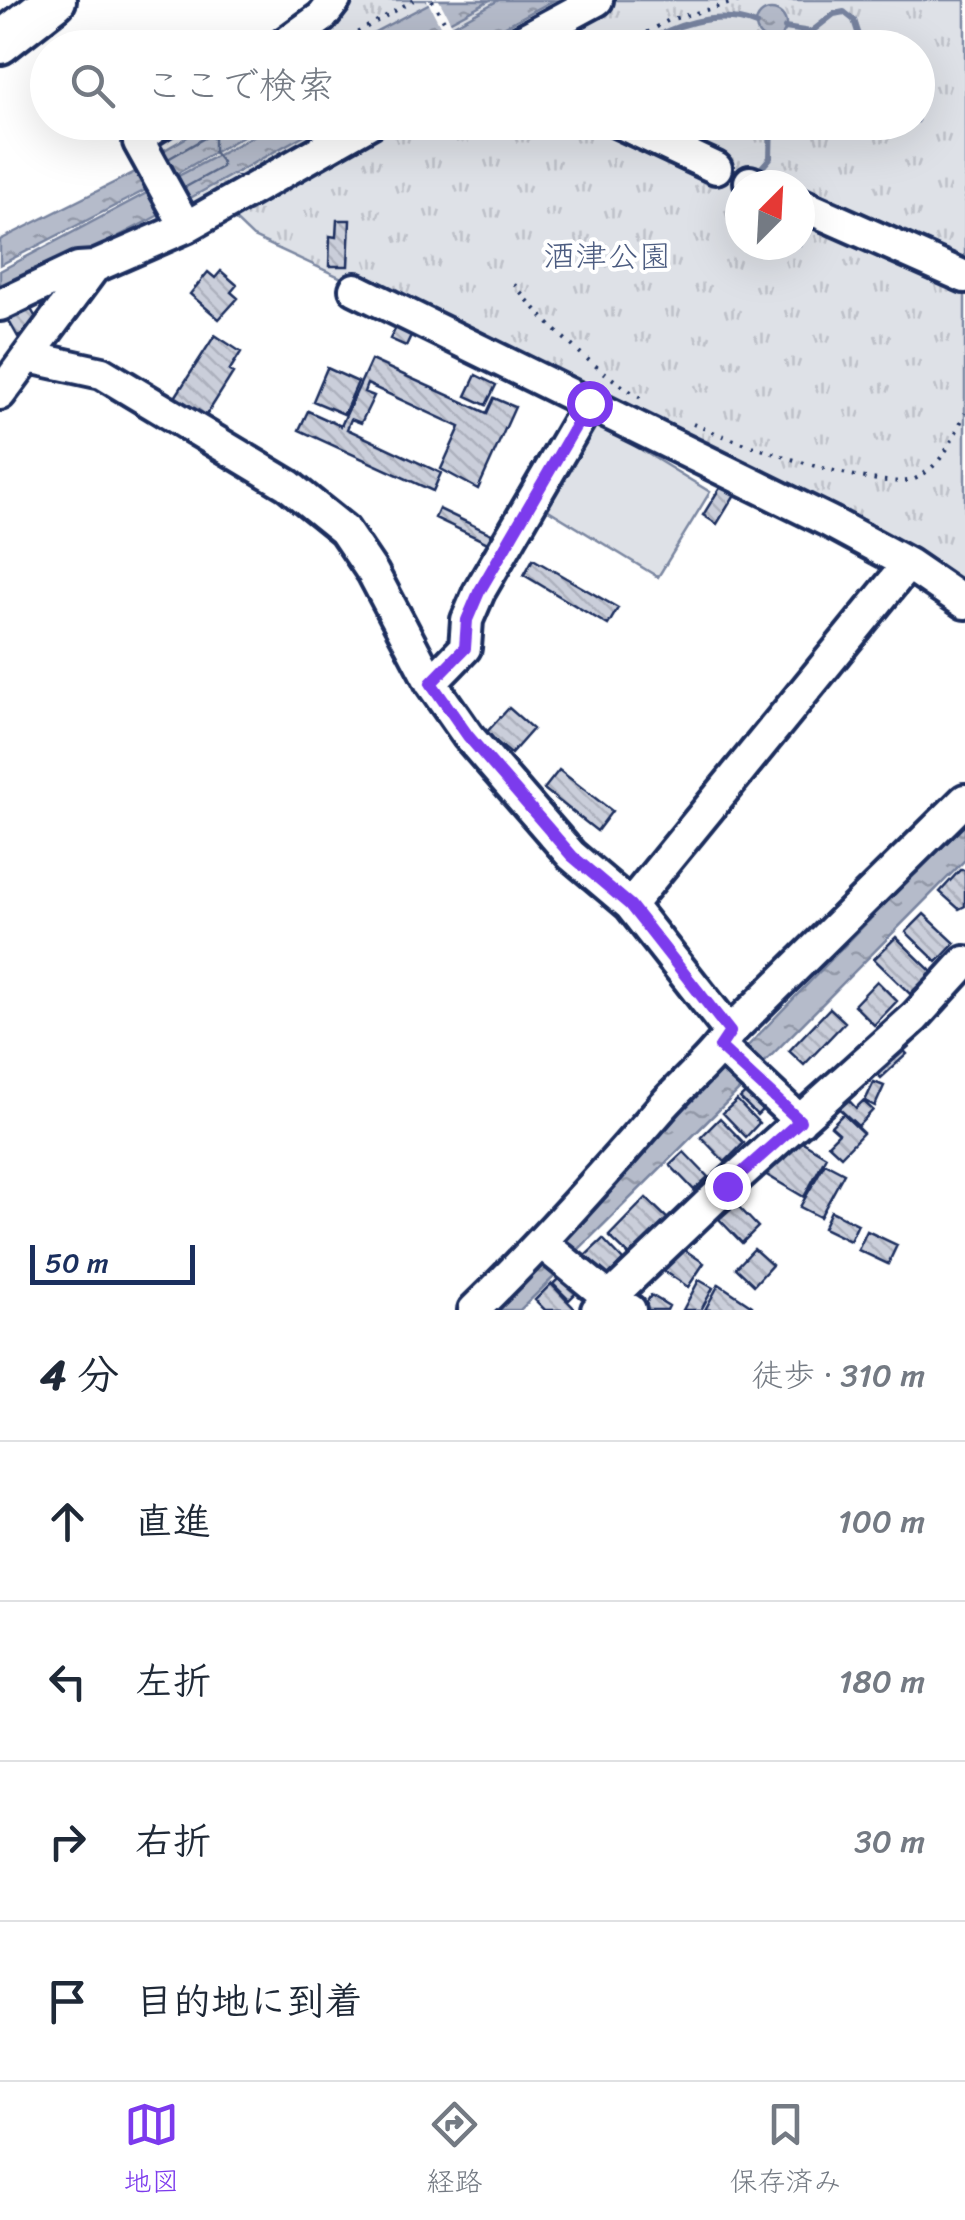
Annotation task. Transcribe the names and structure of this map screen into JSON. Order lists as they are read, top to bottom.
{
  "parks": ["酒津公園"],
  "scale_bar": "50 m",
  "north": "top right",
  "page": {
    "search": "ここで検索",
    "scale": "50 m",
    "heading": ["4 分", "徒歩 · 310 m"],
    "list": [
      ["直進", "100 m"],
      ["左折", "180 m"],
      ["右折", "30 m"],
      "目的地に到着"
    ],
    "nav": ["地図", "経路", "保存済み"]
  }
}
